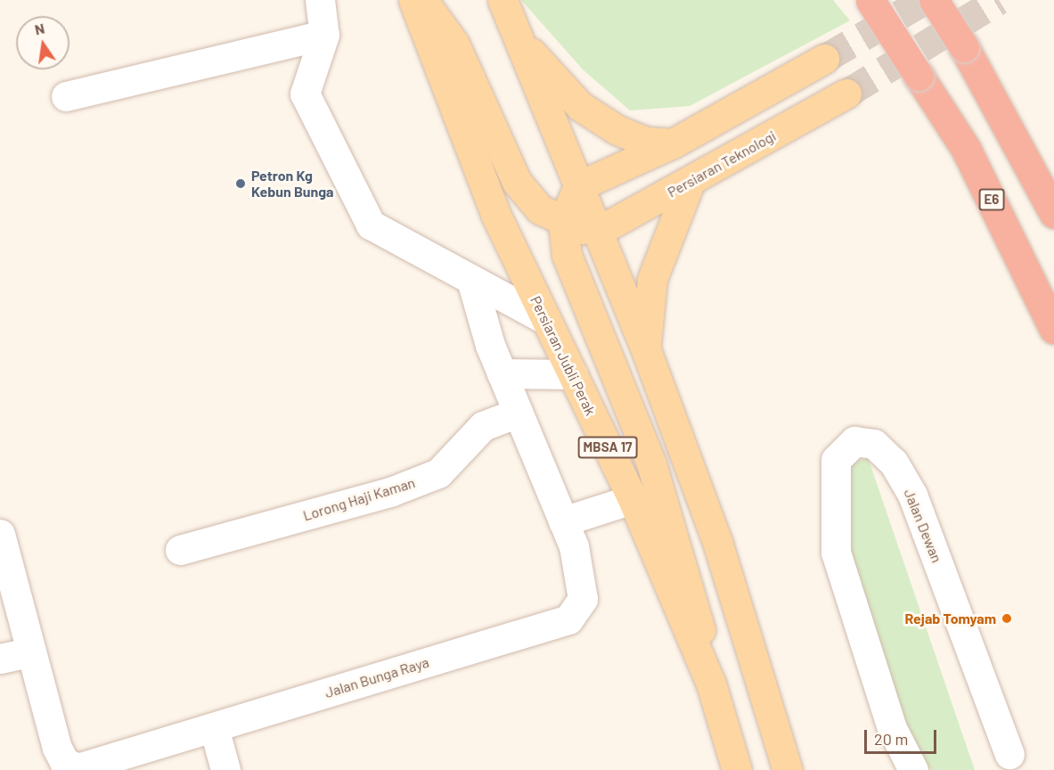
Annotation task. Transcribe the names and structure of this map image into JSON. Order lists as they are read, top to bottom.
{
  "streets": {
    "highway": ["E6"],
    "main road": ["Persiaran Teknologi", "Persiaran Jubli Perak", "MBSA 17"],
    "street": ["Lorong Haji Kaman", "Jalan Dewan", "Jalan Bunga Raya"]
  },
  "crossings": [
    ["Lorong Haji Kaman", "Jalan Bunga Raya"]
  ],
  "places": ["Petron Kg Kebun Bunga", "Rejab Tomyam"],
  "scale_bar": "20 m",
  "north": "top"
}
